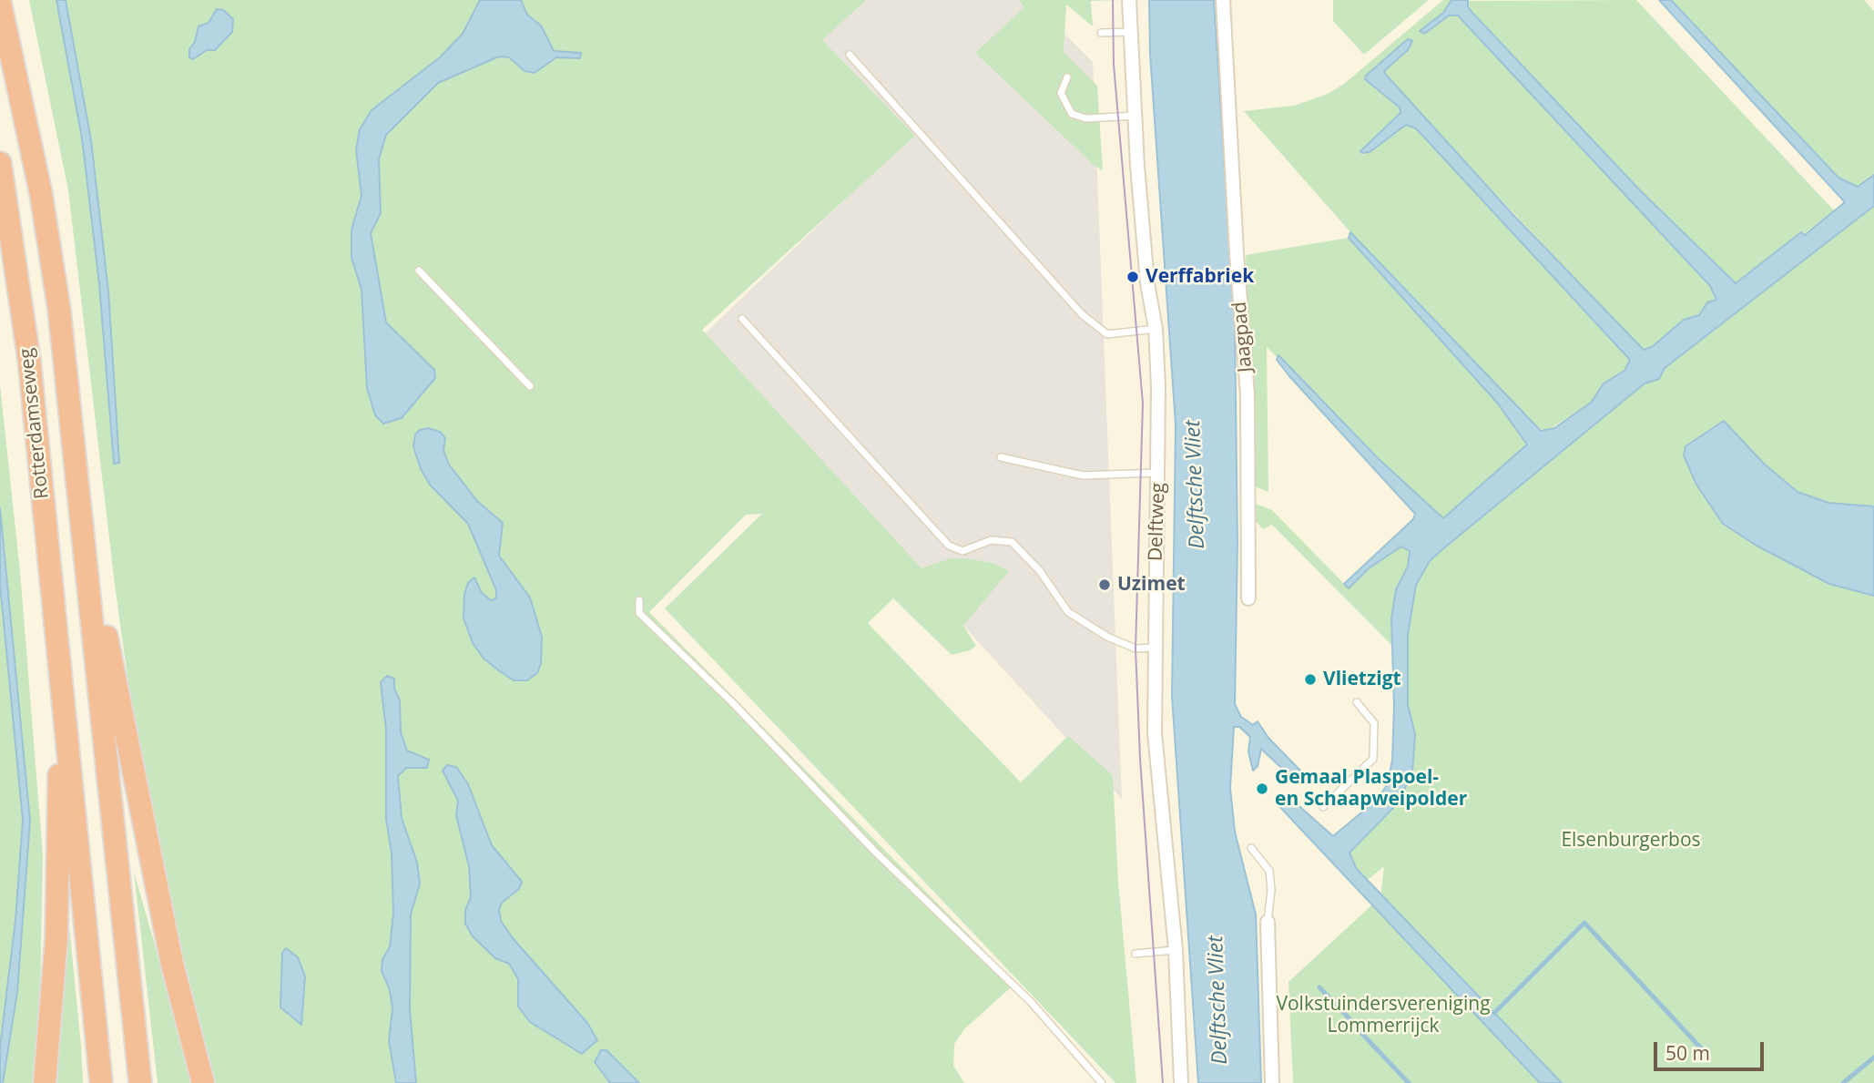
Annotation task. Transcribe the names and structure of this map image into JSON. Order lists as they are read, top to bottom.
{
  "streets": {
    "highway": ["Rotterdamseweg"],
    "street": ["Jaagpad", "Delftweg"]
  },
  "water": ["Delftsche Vliet"],
  "parks": ["Elsenburgerbos", "Volkstuindersvereniging Lommerrijck"],
  "places": [
    "Verffabriek",
    "Uzimet",
    "Vlietzigt",
    "Gemaal Plaspoel- en Schaapweipolder"
  ],
  "scale_bar": "50 m"
}
